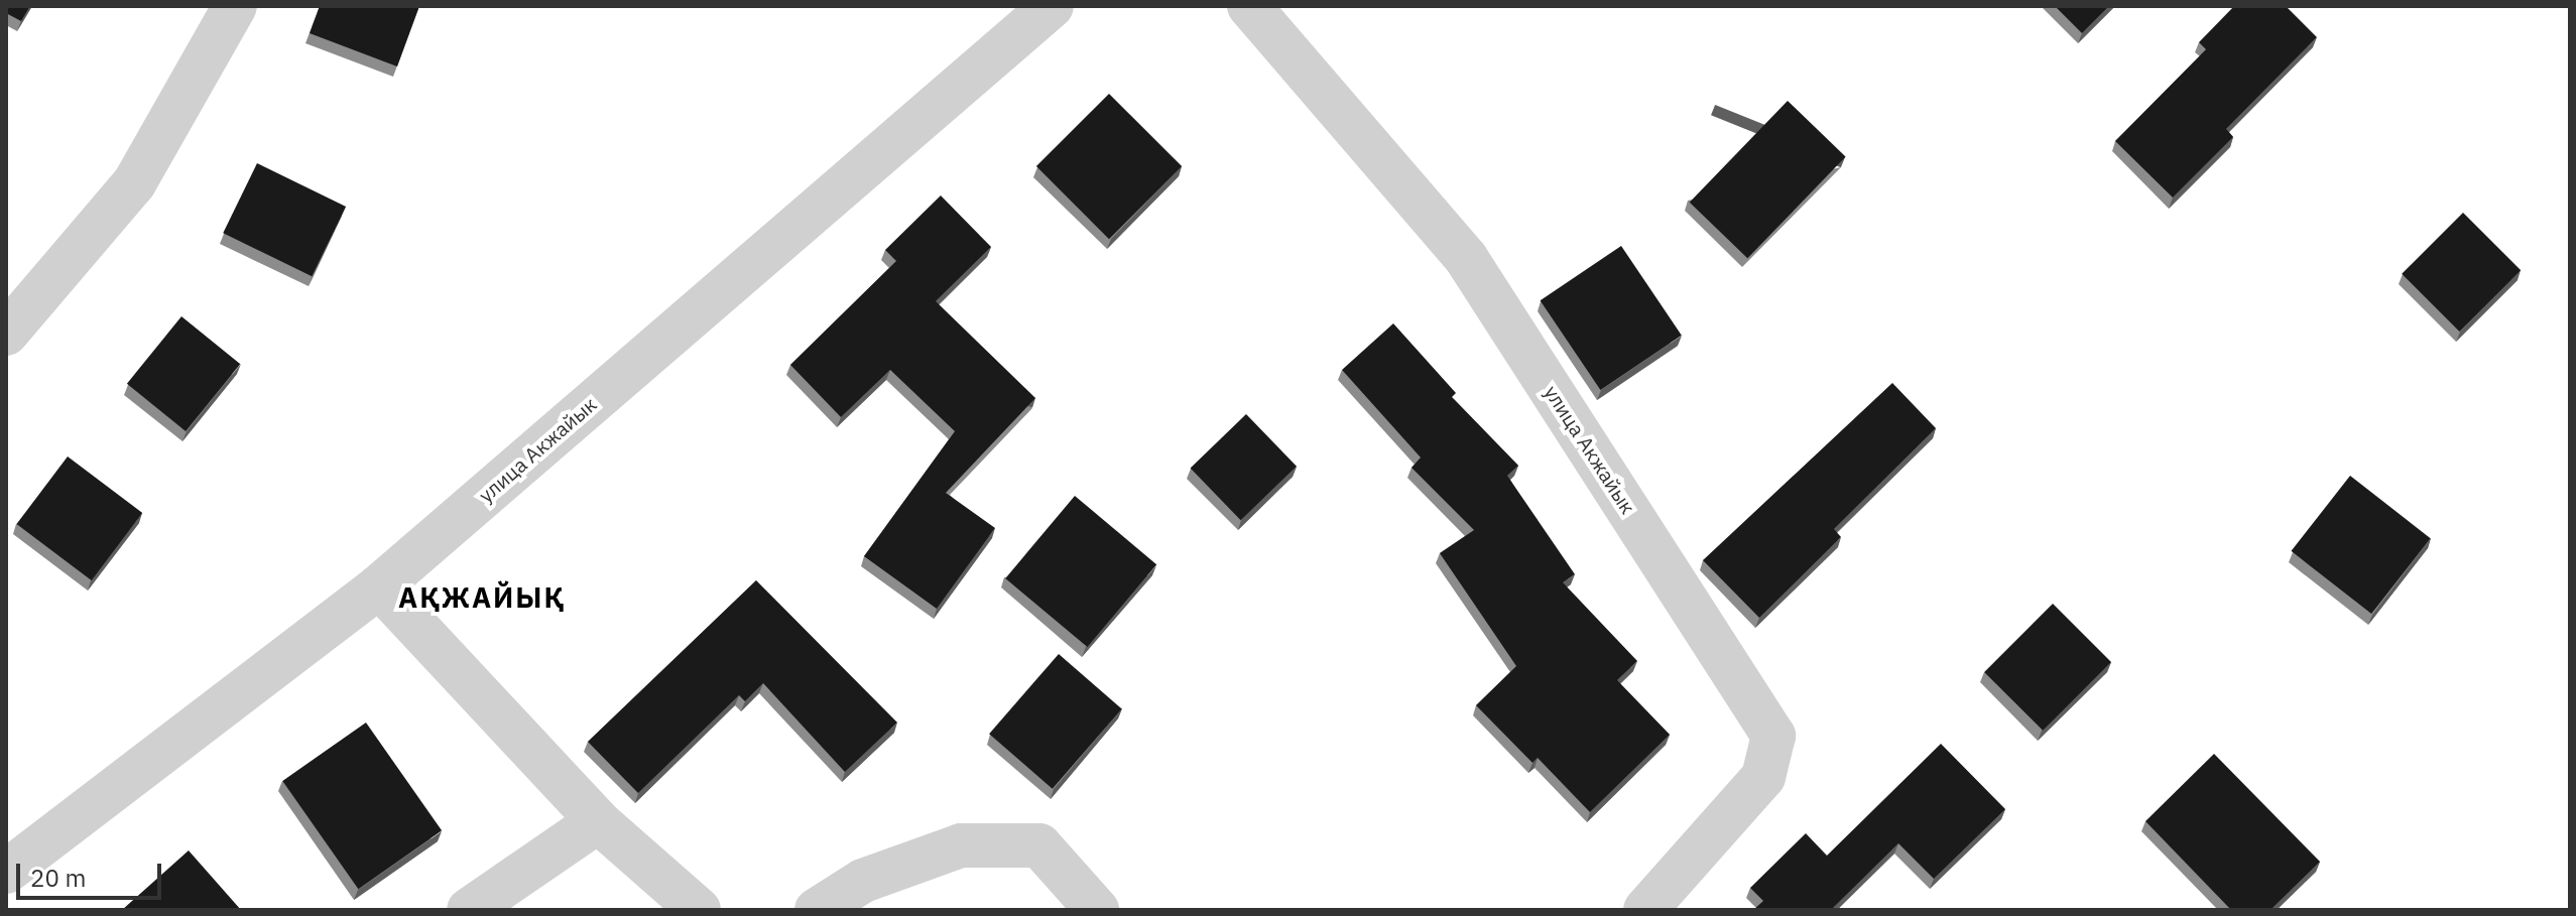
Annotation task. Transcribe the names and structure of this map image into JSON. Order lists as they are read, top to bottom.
{
  "streets": {
    "street": ["улица Акжайык"]
  },
  "districts": ["АҚЖАЙЫҚ"],
  "scale_bar": "20 m"
}
